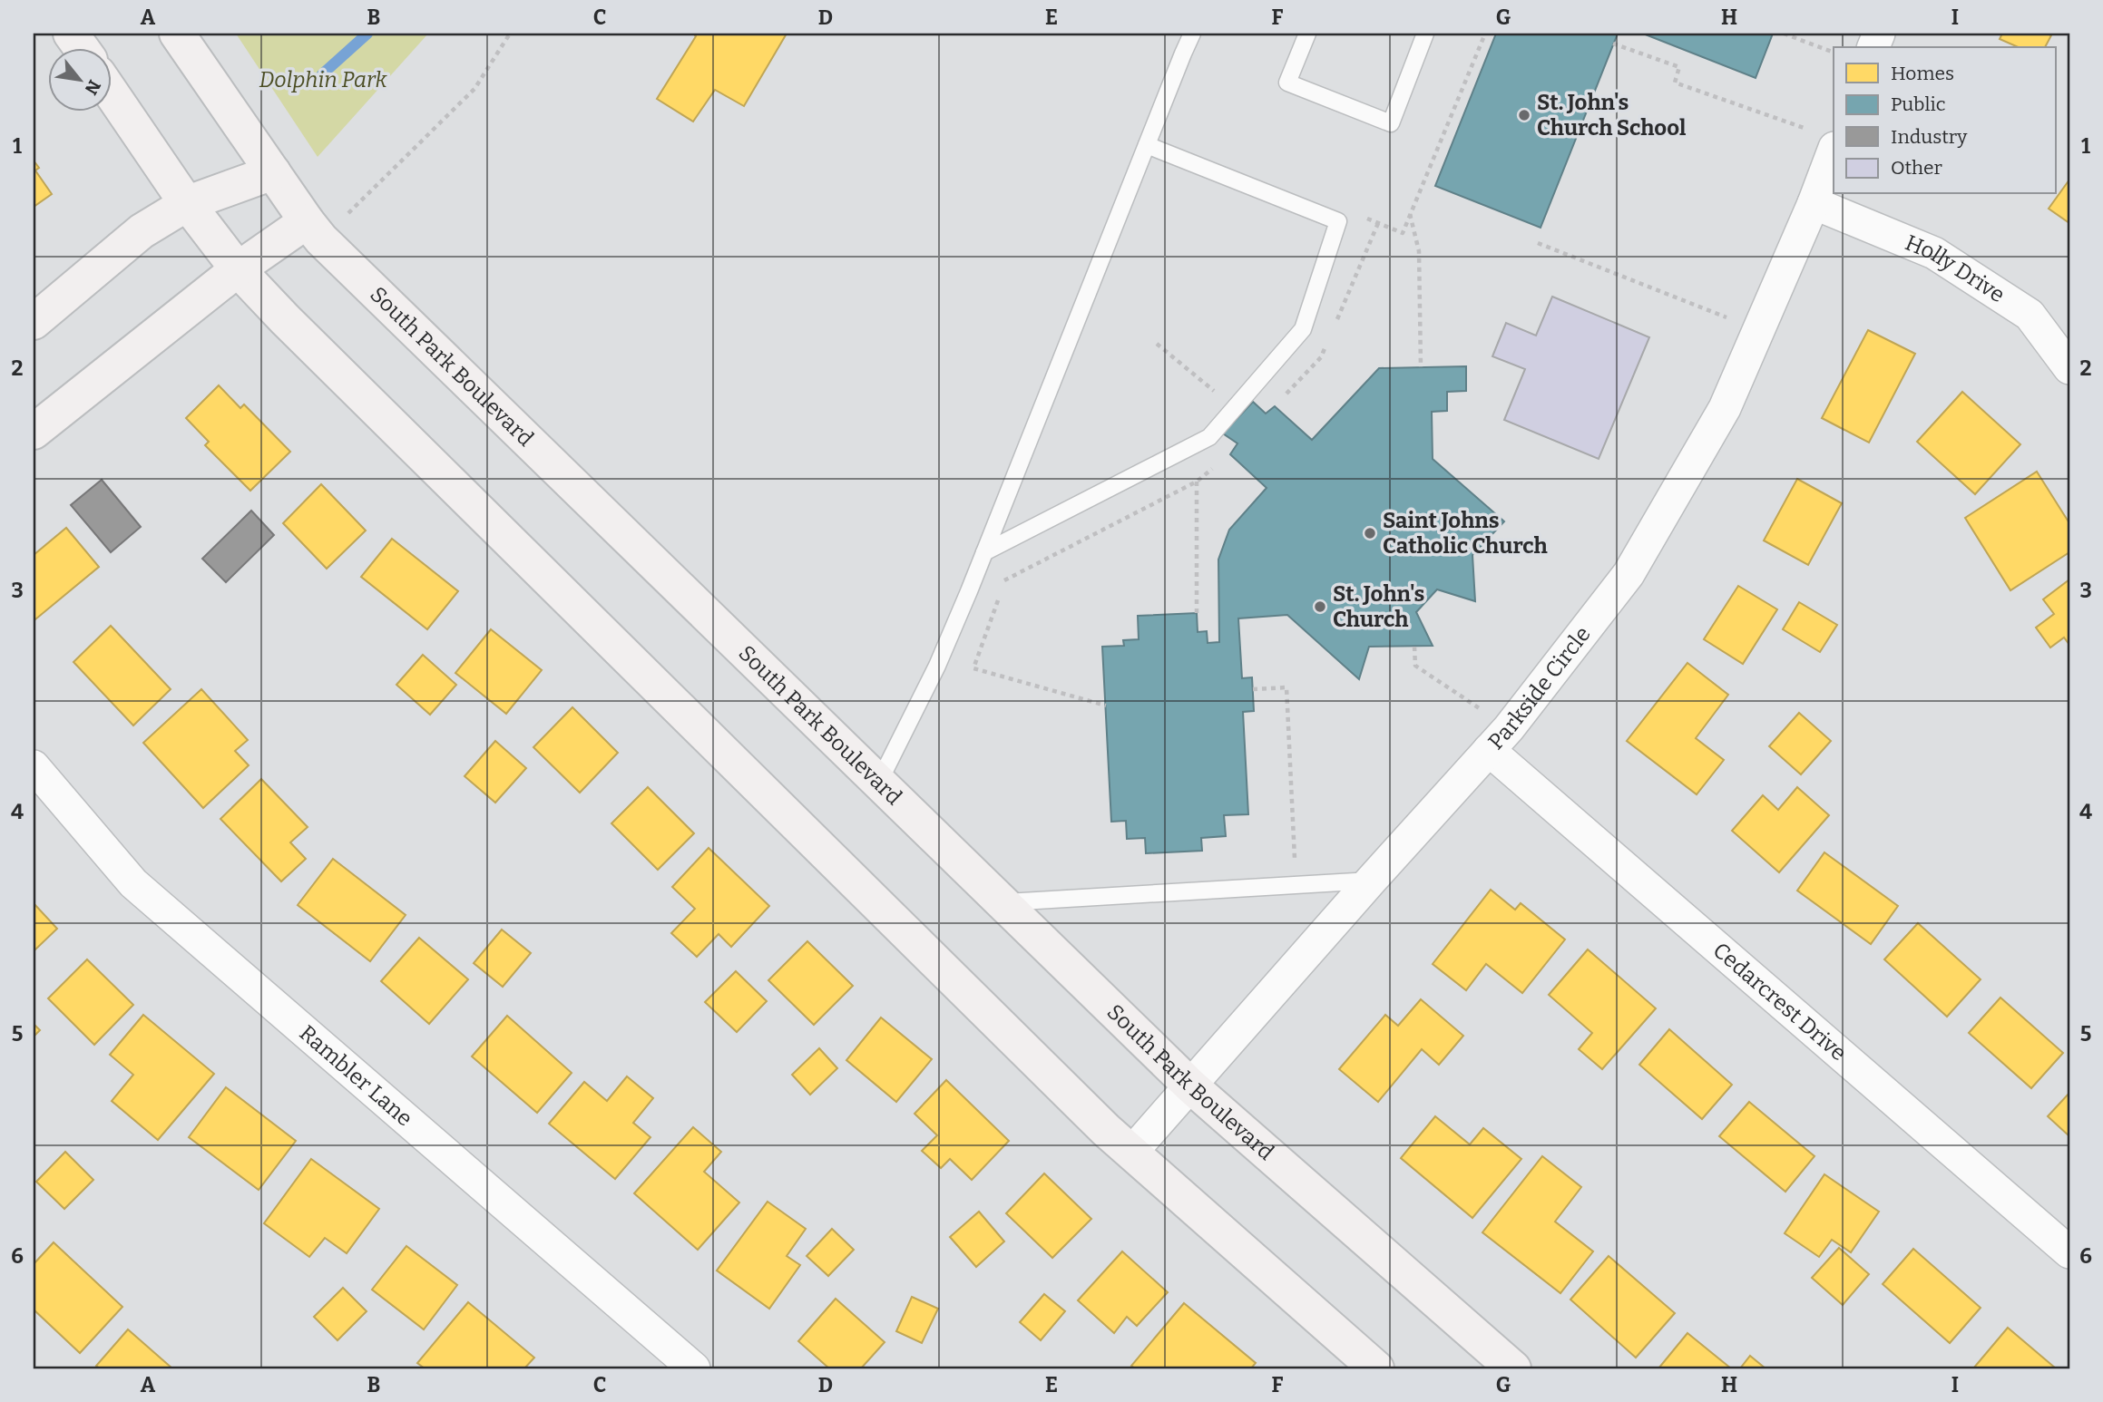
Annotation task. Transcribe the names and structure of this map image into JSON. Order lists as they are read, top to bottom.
{
  "streets": {
    "street": [
      "Holly Drive",
      "South Park Boulevard",
      "Parkside Circle",
      "Cedarcrest Drive",
      "Rambler Lane"
    ]
  },
  "crossings": [
    ["Holly Drive", "Parkside Circle"],
    ["South Park Boulevard", "Parkside Circle"],
    ["Parkside Circle", "Cedarcrest Drive"]
  ],
  "parks": ["Dolphin Park"],
  "places": ["St. John's Church School", "Saint Johns Catholic Church", "St. John's Church"],
  "legend": [
    "Homes",
    "Public",
    "Industry",
    "Other"
  ],
  "north": "bottom right",
  "grid": {
    "columns": [
      "A",
      "B",
      "C",
      "D",
      "E",
      "F",
      "G",
      "H",
      "I"
    ],
    "rows": [
      "1",
      "2",
      "3",
      "4",
      "5",
      "6"
    ]
  }
}
